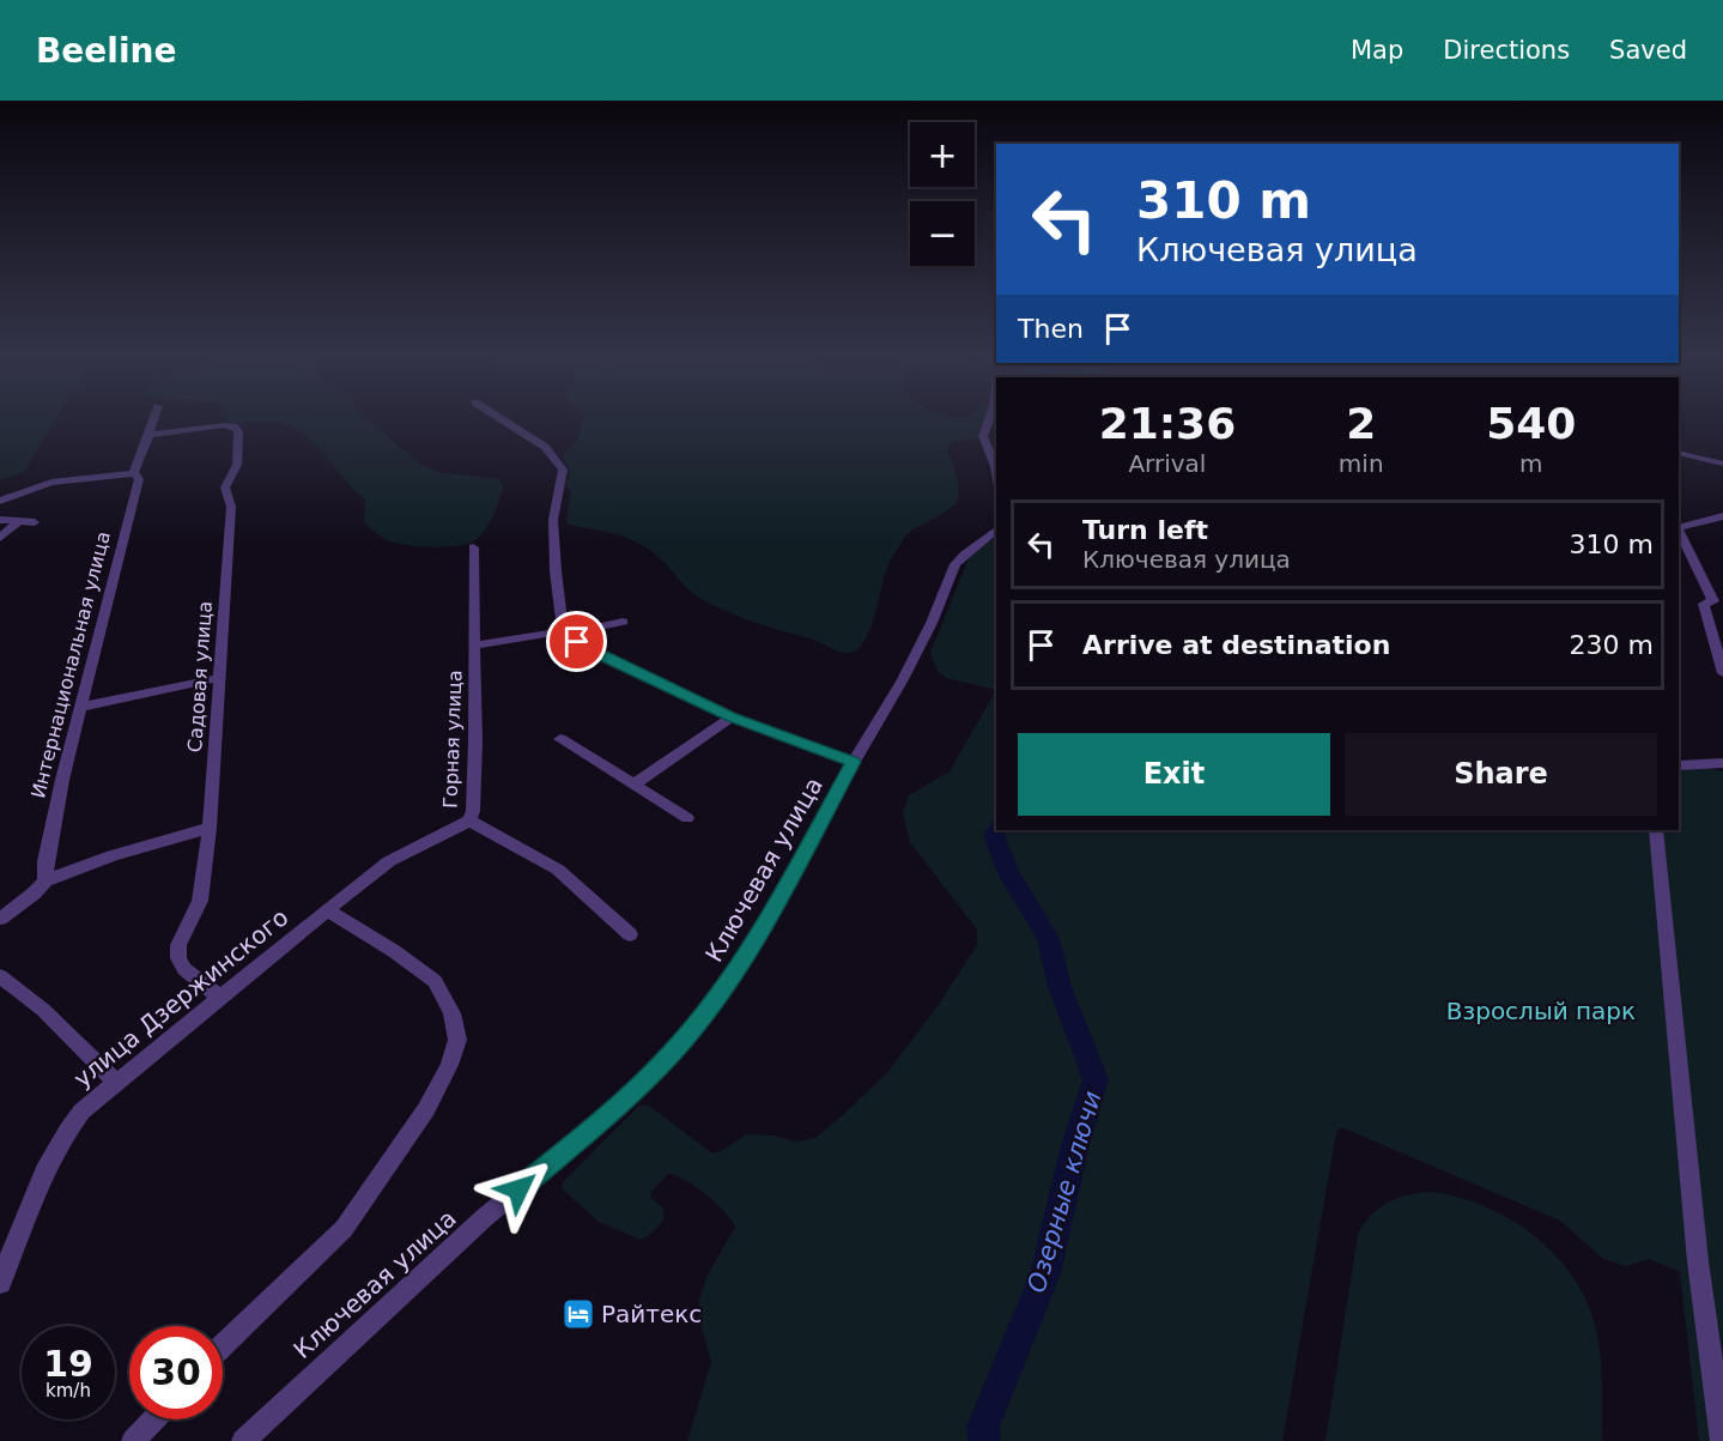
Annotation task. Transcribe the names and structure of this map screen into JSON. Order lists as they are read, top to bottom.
{
  "streets": {
    "street": [
      "Интернациональная улица",
      "Садовая улица",
      "Горная улица",
      "Ключевая улица",
      "улица Дзержинского"
    ]
  },
  "crossings": [
    ["Интернациональная улица", "Садовая улица"],
    ["Садовая улица", "улица Дзержинского"],
    ["Горная улица", "улица Дзержинского"]
  ],
  "water": ["Озерные ключи"],
  "parks": ["Взрослый парк"],
  "places": {
    "hotel": ["Райтекс"]
  },
  "page": {
    "header": "Beeline",
    "nav": ["Map", "Directions", "Saved"],
    "map_buttons": ["+", "−"],
    "turn": ["310 m", "Ключевая улица"],
    "then": "Then",
    "eta": [
      "21:36",
      "Arrival",
      "2",
      "min",
      "540",
      "m"
    ],
    "list": [
      {
        "name": "Turn left",
        "note": "Ключевая улица",
        "value": "310 m"
      },
      {
        "name": "Arrive at destination",
        "value": "230 m"
      }
    ],
    "buttons": ["Exit", "Share"],
    "speed": "19 km/h",
    "limit": "30"
  }
}
